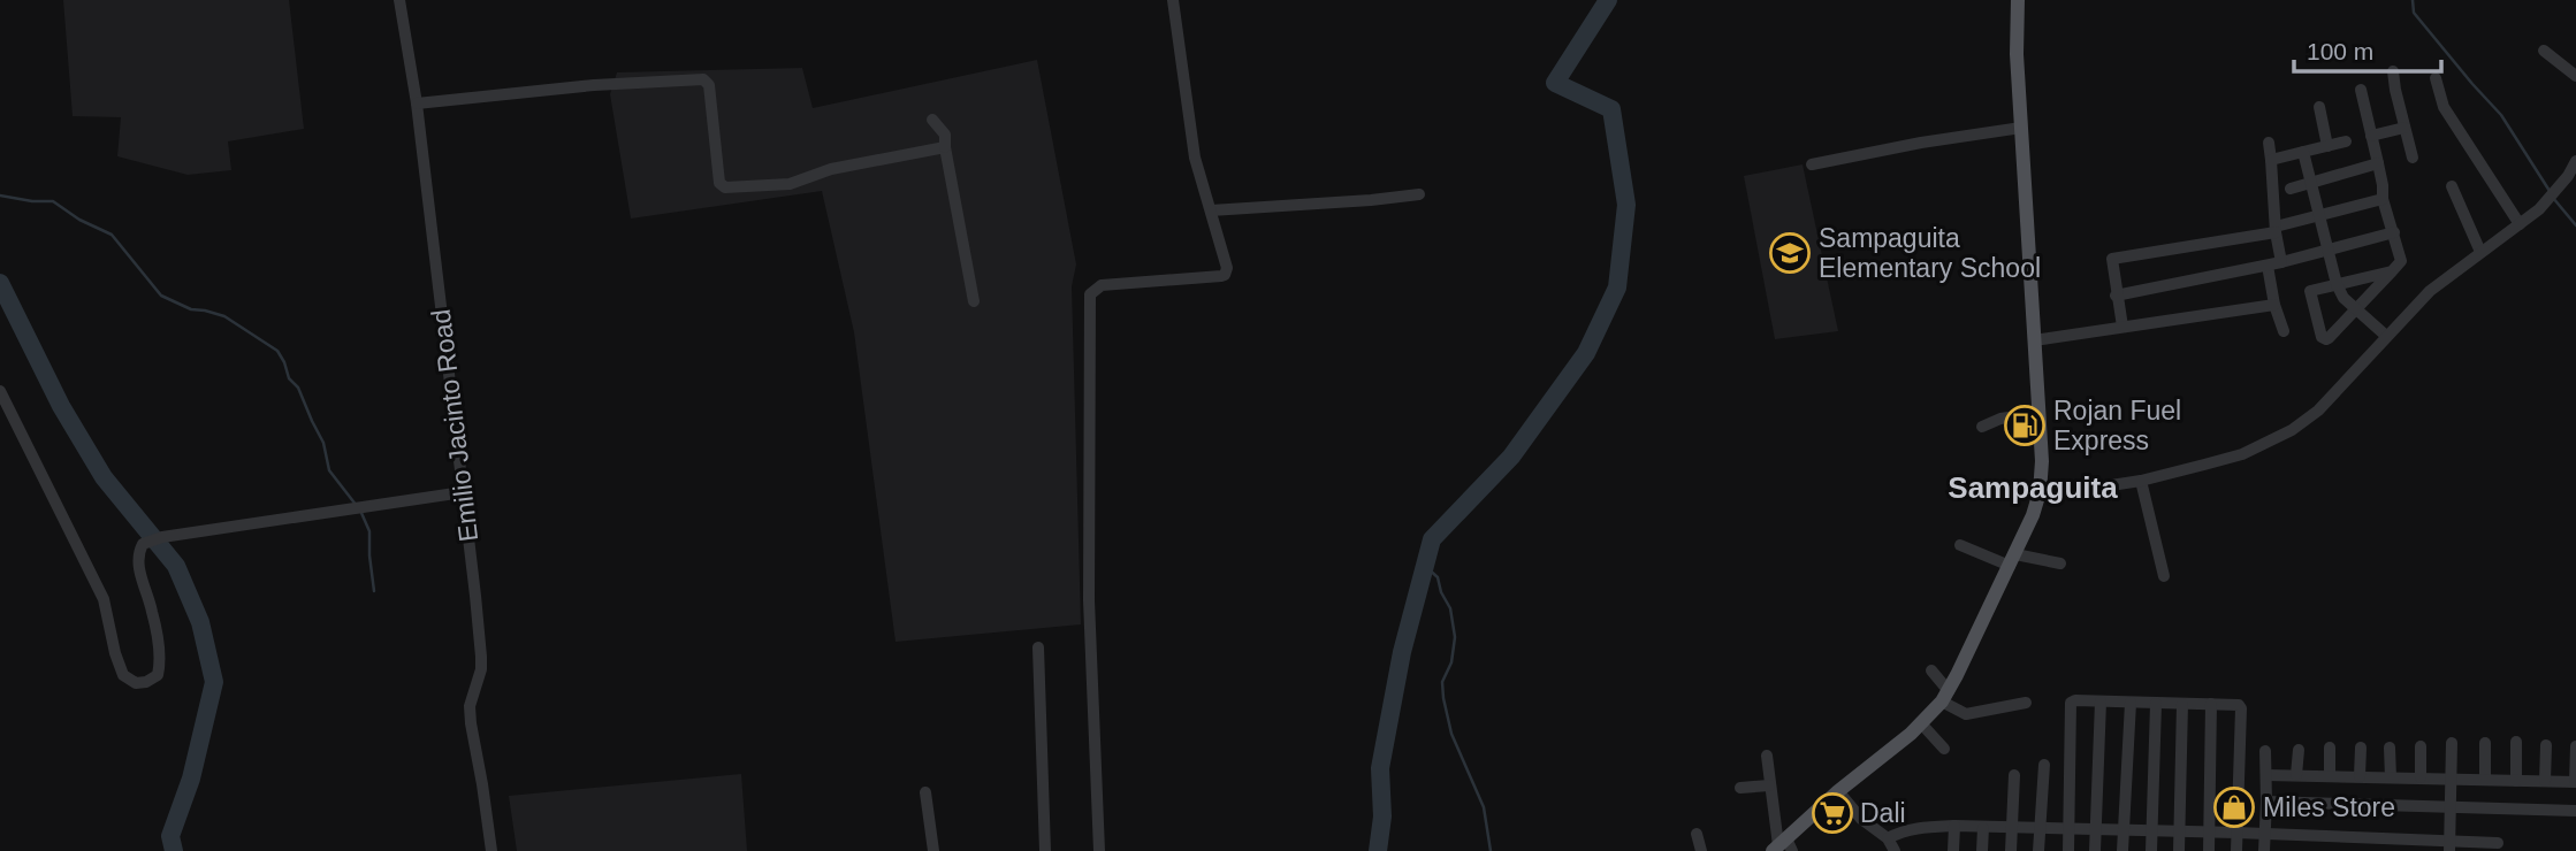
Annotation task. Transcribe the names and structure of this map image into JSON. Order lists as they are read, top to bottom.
{
  "streets": {
    "street": ["Emilio Jacinto Road"]
  },
  "districts": ["Sampaguita"],
  "places": {
    "school or university": ["Sampaguita Elementary School"],
    "fuel station": ["Rojan Fuel Express"],
    "shop": ["Miles Store"],
    "supermarket": ["Dali"]
  },
  "scale_bar": "100 m"
}
